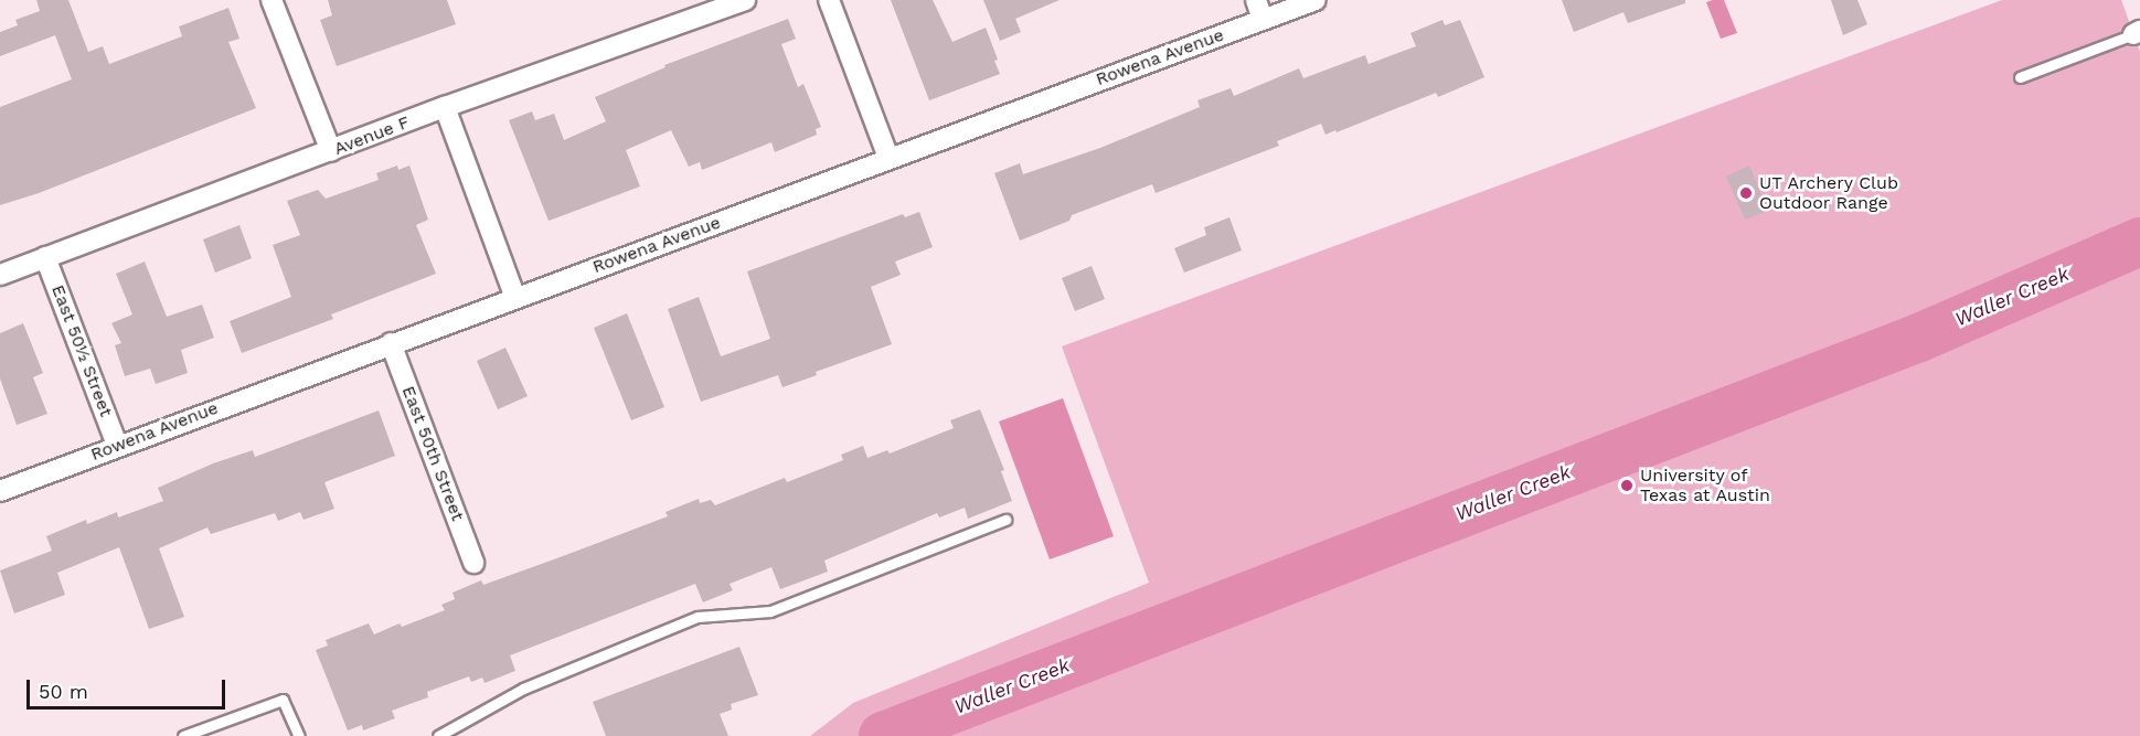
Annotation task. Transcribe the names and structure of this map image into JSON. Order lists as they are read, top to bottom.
{
  "streets": {
    "street": [
      "Rowena Avenue",
      "Avenue F",
      "East 50½ Street",
      "East 50th Street"
    ]
  },
  "crossings": [
    ["Rowena Avenue", "East 50½ Street"],
    ["Rowena Avenue", "East 50th Street"],
    ["Avenue F", "East 50½ Street"]
  ],
  "water": ["Waller Creek"],
  "places": ["UT Archery Club Outdoor Range", "University of Texas at Austin"],
  "scale_bar": "50 m"
}
